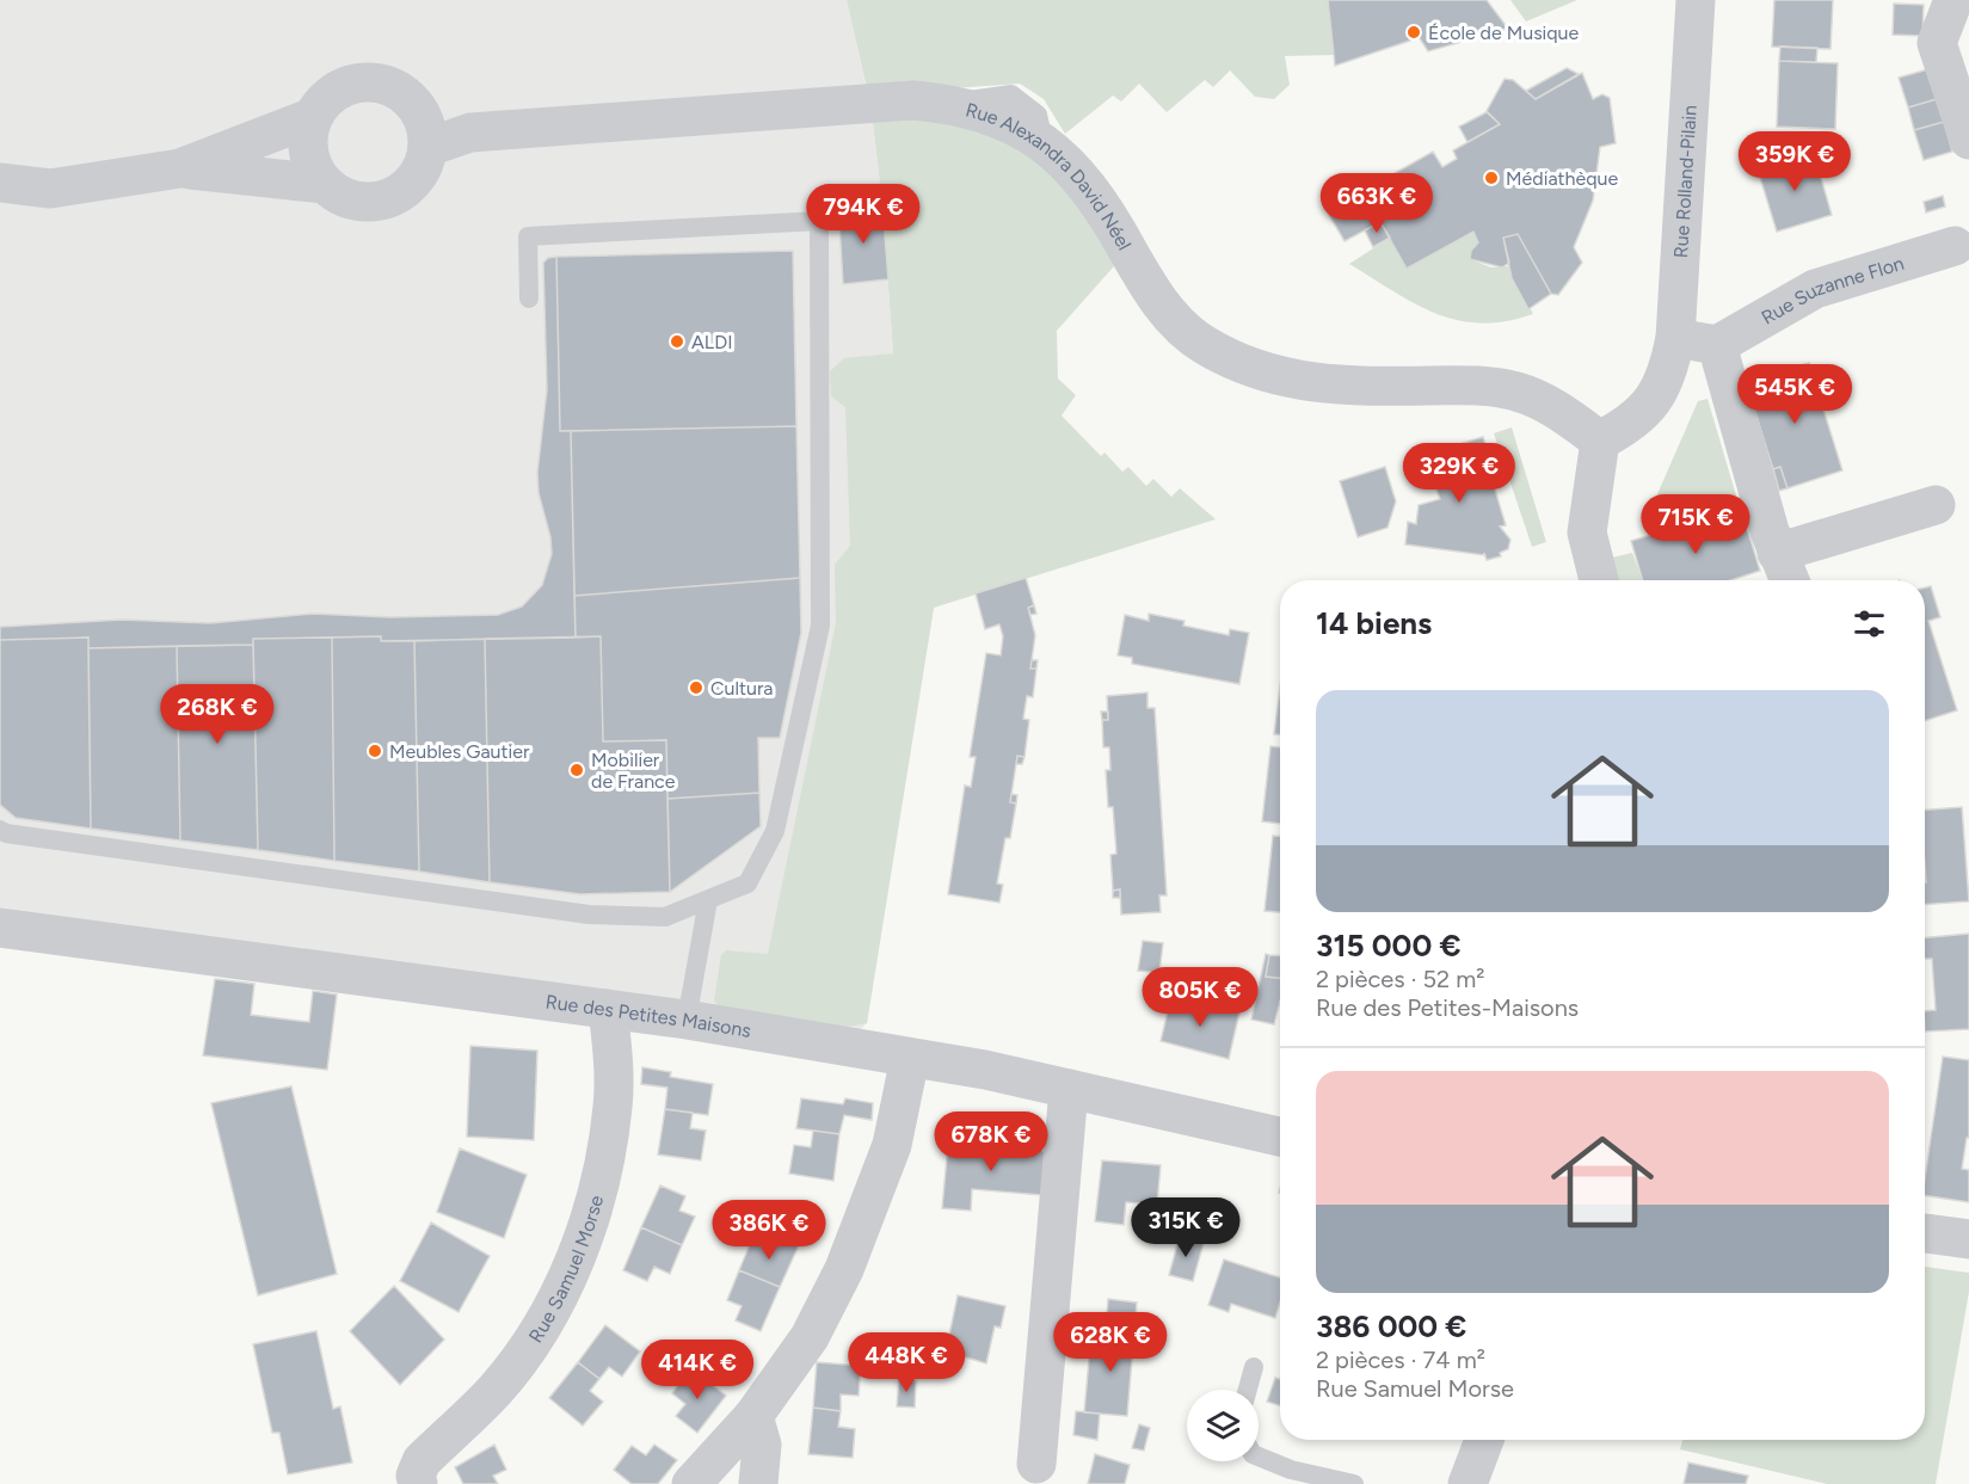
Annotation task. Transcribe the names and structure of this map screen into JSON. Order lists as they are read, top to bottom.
{
  "streets": {
    "street": [
      "Rue Alexandra David Néel",
      "Rue Rolland-Pilain",
      "Rue Suzanne Flon",
      "Rue des Petites Maisons",
      "Rue Samuel Morse"
    ]
  },
  "crossings": [
    ["Rue Alexandra David Néel", "Rue Rolland-Pilain"],
    ["Rue des Petites Maisons", "Rue Samuel Morse"]
  ],
  "places": [
    "École de Musique",
    "Médiathèque",
    "ALDI",
    "Cultura",
    "Meubles Gautier",
    "Mobilier de France"
  ],
  "page": {
    "price": [
      "359K €",
      "663K €",
      "794K €",
      "545K €",
      "329K €",
      "715K €",
      "268K €",
      "805K €",
      "678K €",
      "315K €",
      "386K €",
      "628K €",
      "448K €",
      "414K €"
    ],
    "heading": "14 biens",
    "list": [
      {
        "name": "315 000 €",
        "note": "2 pièces · 52 m² · Rue des Petites-Maisons"
      },
      {
        "name": "386 000 €",
        "note": "2 pièces · 74 m² · Rue Samuel Morse"
      }
    ]
  }
}
